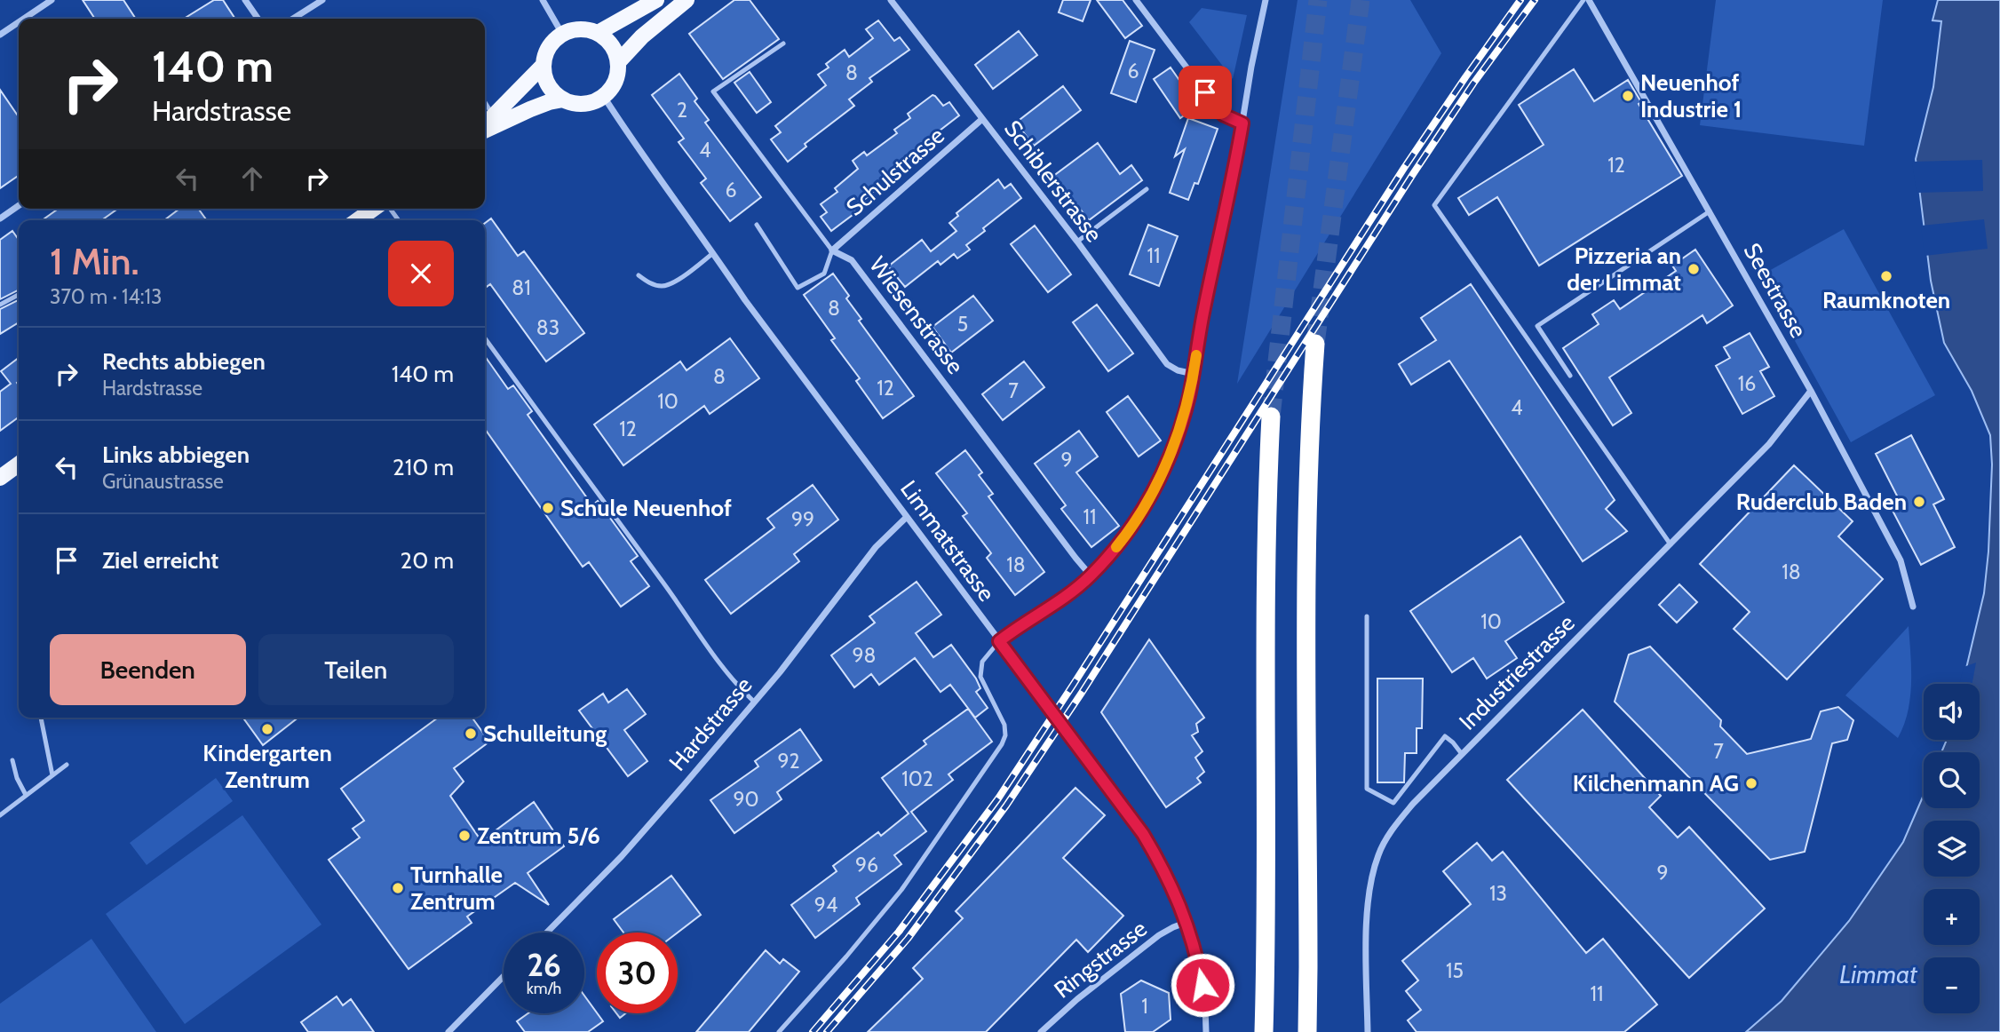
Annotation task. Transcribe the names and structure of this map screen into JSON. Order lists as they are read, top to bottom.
{
  "streets": {
    "street": [
      "Schulstrasse",
      "Schiblerstrasse",
      "Seestrasse",
      "Wiesenstrasse",
      "Limmatstrasse",
      "Industriestrasse",
      "Hardstrasse",
      "Ringstrasse"
    ]
  },
  "crossings": [
    ["Schulstrasse", "Schiblerstrasse"],
    ["Schulstrasse", "Wiesenstrasse"],
    ["Seestrasse", "Industriestrasse"],
    ["Limmatstrasse", "Hardstrasse"],
    ["Limmatstrasse", "Ringstrasse"]
  ],
  "water": ["Limmat"],
  "places": [
    "Neuenhof Industrie 1",
    "Pizzeria an der Limmat",
    "Raumknoten",
    "Ruderclub Baden",
    "Schule Neuenhof",
    "Kindergarten Zentrum",
    "Schulleitung",
    "Kilchenmann AG",
    "Zentrum 5/6",
    "Turnhalle Zentrum"
  ],
  "house_numbers": [
    "6",
    "8",
    "2",
    "4",
    "12",
    "6",
    "11",
    "81",
    "8",
    "5",
    "83",
    "8",
    "16",
    "12",
    "7",
    "10",
    "4",
    "12",
    "9",
    "11",
    "99",
    "18",
    "18",
    "10",
    "98",
    "7",
    "92",
    "102",
    "90",
    "96",
    "9",
    "13",
    "94",
    "15",
    "11",
    "1"
  ],
  "page": {
    "turn": ["140 m", "Hardstrasse"],
    "heading": ["1 Min.", "370 m · 14:13"],
    "list": [
      {
        "name": "Rechts abbiegen",
        "note": "Hardstrasse",
        "value": "140 m"
      },
      {
        "name": "Links abbiegen",
        "note": "Grünaustrasse",
        "value": "210 m"
      },
      {
        "name": "Ziel erreicht",
        "value": "20 m"
      }
    ],
    "buttons": ["Beenden", "Teilen"],
    "map_buttons": ["+", "−"],
    "speed": "26 km/h",
    "limit": "30"
  }
}
